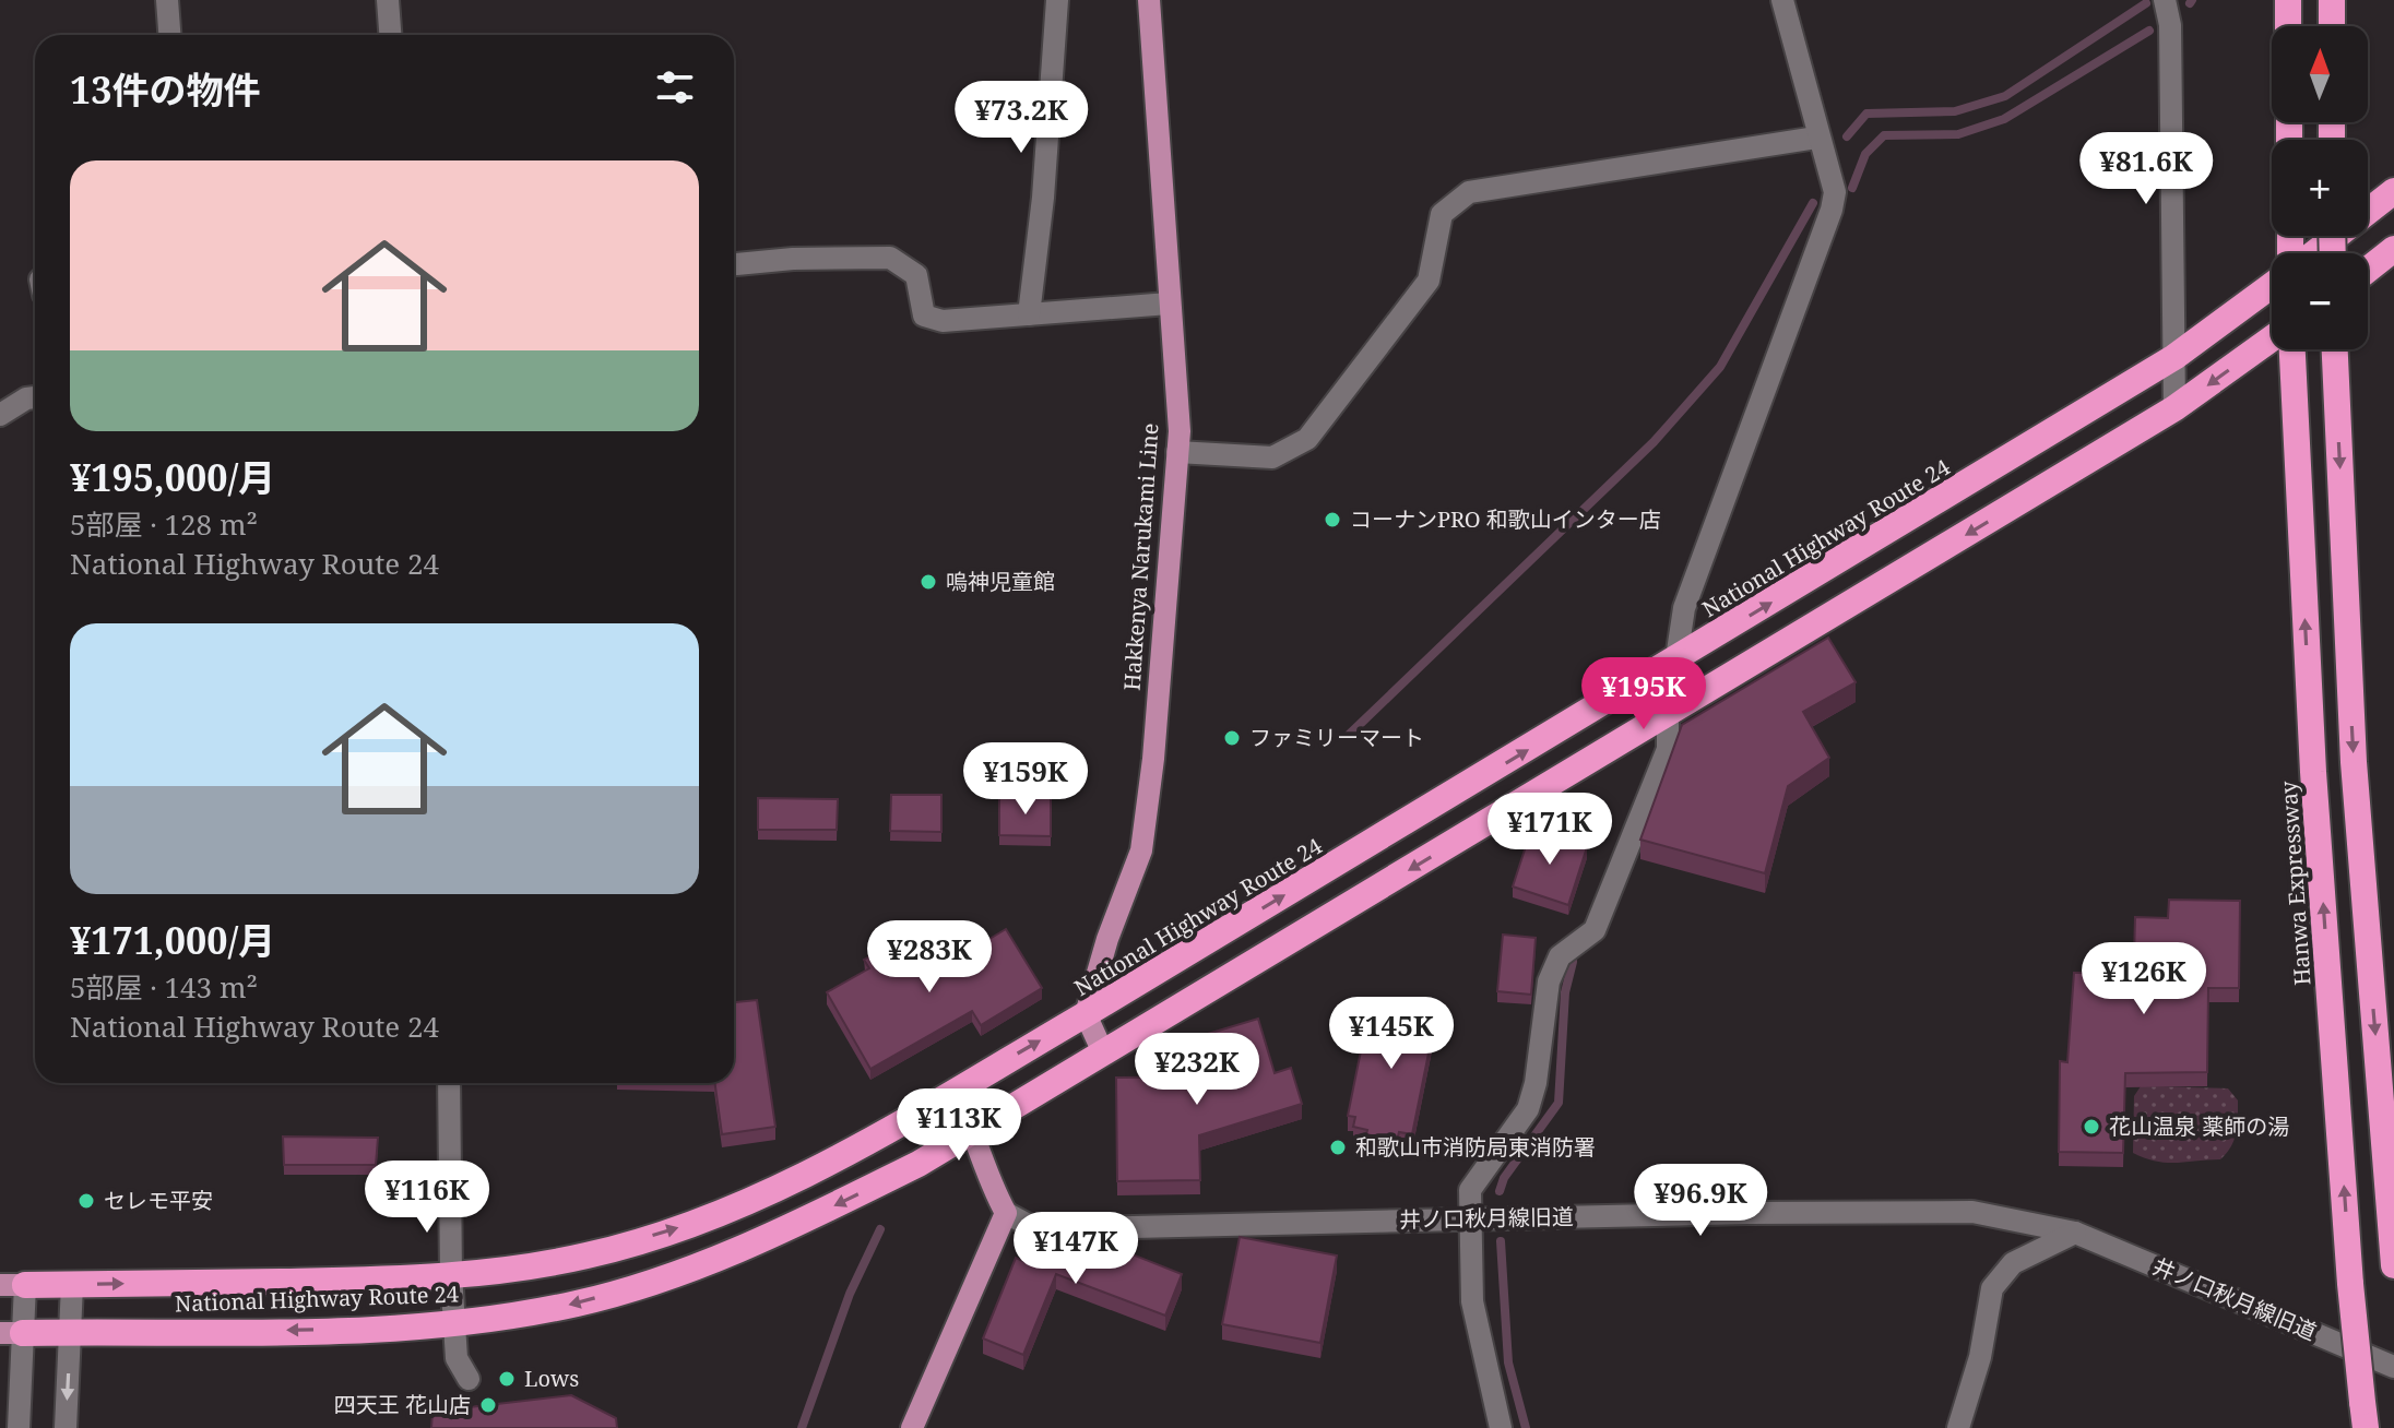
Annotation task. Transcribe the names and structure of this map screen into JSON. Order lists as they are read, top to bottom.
{
  "streets": {
    "highway": ["National Highway Route 24", "Hanwa Expressway"],
    "main road": ["Hakkenya Narukami Line"],
    "street": ["井ノ口秋月線旧道"]
  },
  "crossings": [
    ["National Highway Route 24", "Hakkenya Narukami Line"]
  ],
  "places": [
    "コーナンPRO 和歌山インター店",
    "嗚神児童館",
    "ファミリーマート",
    "花山温泉 薬師の湯",
    "和歌山市消防局東消防署",
    "セレモ平安",
    "Lows",
    "四天王 花山店"
  ],
  "north": "top",
  "page": {
    "map_buttons": ["+", "−"],
    "heading": "13件の物件",
    "price": [
      "¥73.2K",
      "¥81.6K",
      "¥195K",
      "¥159K",
      "¥171K",
      "¥283K",
      "¥126K",
      "¥145K",
      "¥232K",
      "¥113K",
      "¥116K",
      "¥96.9K",
      "¥147K"
    ],
    "list": [
      {
        "name": "¥195,000/月",
        "note": "5部屋 · 128 m² · National Highway Route 24"
      },
      {
        "name": "¥171,000/月",
        "note": "5部屋 · 143 m² · National Highway Route 24"
      }
    ]
  }
}
